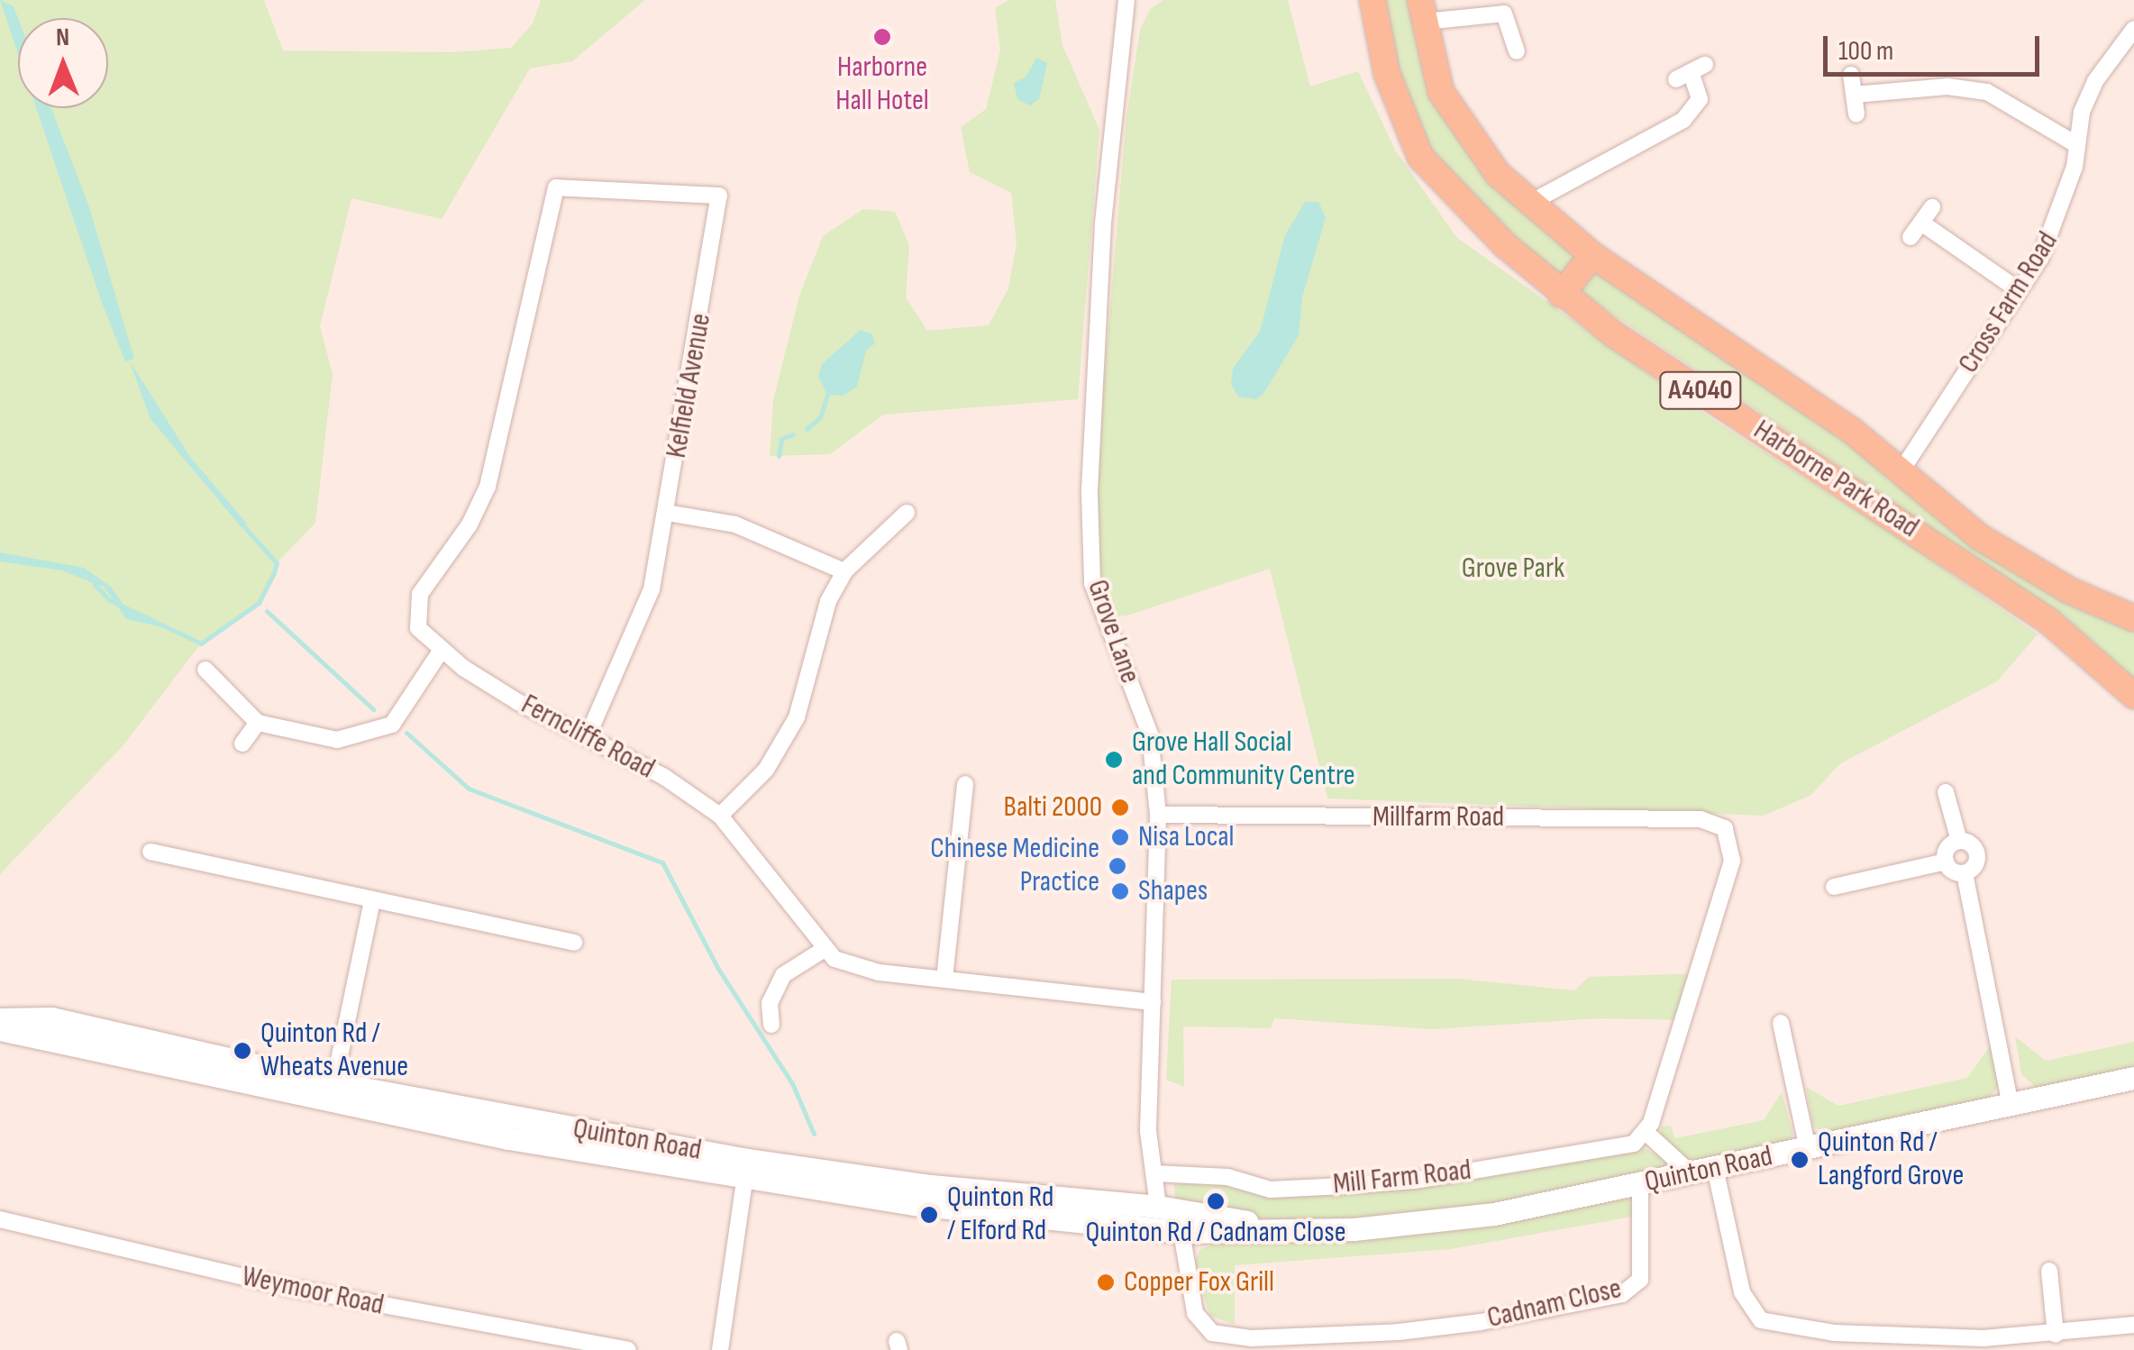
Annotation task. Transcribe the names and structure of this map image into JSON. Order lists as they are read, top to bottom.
{
  "streets": {
    "main road": ["A4040", "Harborne Park Road"],
    "street": [
      "Cross Farm Road",
      "Kelfield Avenue",
      "Grove Lane",
      "Ferncliffe Road",
      "Millfarm Road",
      "Quinton Road",
      "Mill Farm Road",
      "Weymoor Road",
      "Cadnam Close"
    ]
  },
  "crossings": [
    ["Cross Farm Road", "Harborne Park Road"],
    ["Kelfield Avenue", "Ferncliffe Road"],
    ["Grove Lane", "Ferncliffe Road"],
    ["Grove Lane", "Millfarm Road"],
    ["Grove Lane", "Quinton Road"],
    ["Grove Lane", "Mill Farm Road"],
    ["Millfarm Road", "Mill Farm Road"],
    ["Quinton Road", "Cadnam Close"]
  ],
  "parks": ["Grove Park"],
  "places": [
    "Harborne Hall Hotel",
    "Grove Hall Social and Community Centre",
    "Balti 2000",
    "Nisa Local",
    "Chinese Medicine Practice",
    "Shapes",
    "Quinton Rd / Wheats Avenue",
    "Quinton Rd / Langford Grove",
    "Quinton Rd / Cadnam Close",
    "Quinton Rd / Elford Rd",
    "Copper Fox Grill"
  ],
  "scale_bar": "100 m",
  "north": "top"
}
